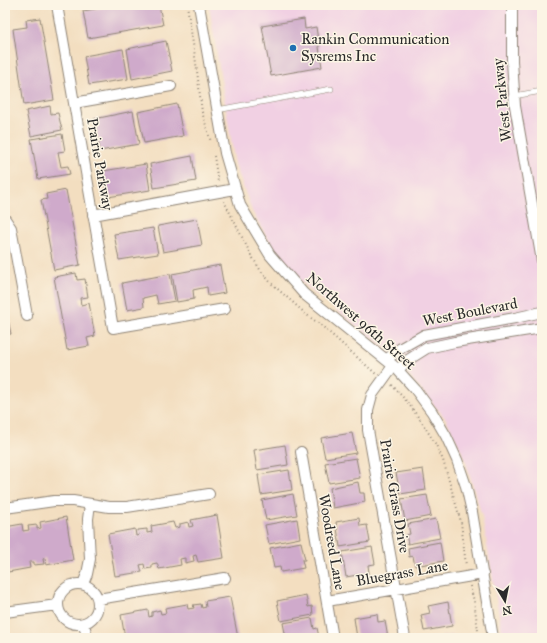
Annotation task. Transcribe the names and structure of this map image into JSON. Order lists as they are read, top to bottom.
{
  "streets": {
    "street": [
      "West Parkway",
      "Prairie Parkway",
      "West Boulevard",
      "Northwest 96th Street",
      "Prairie Grass Drive",
      "Woodreed Lane",
      "Bluegrass Lane"
    ]
  },
  "crossings": [
    ["West Boulevard", "Northwest 96th Street"],
    ["West Boulevard", "Prairie Grass Drive"],
    ["Northwest 96th Street", "Prairie Grass Drive"],
    ["Northwest 96th Street", "Bluegrass Lane"],
    ["Prairie Grass Drive", "Bluegrass Lane"],
    ["Woodreed Lane", "Bluegrass Lane"]
  ],
  "places": ["Rankin Communication Sysrems Inc"],
  "north": "bottom"
}
